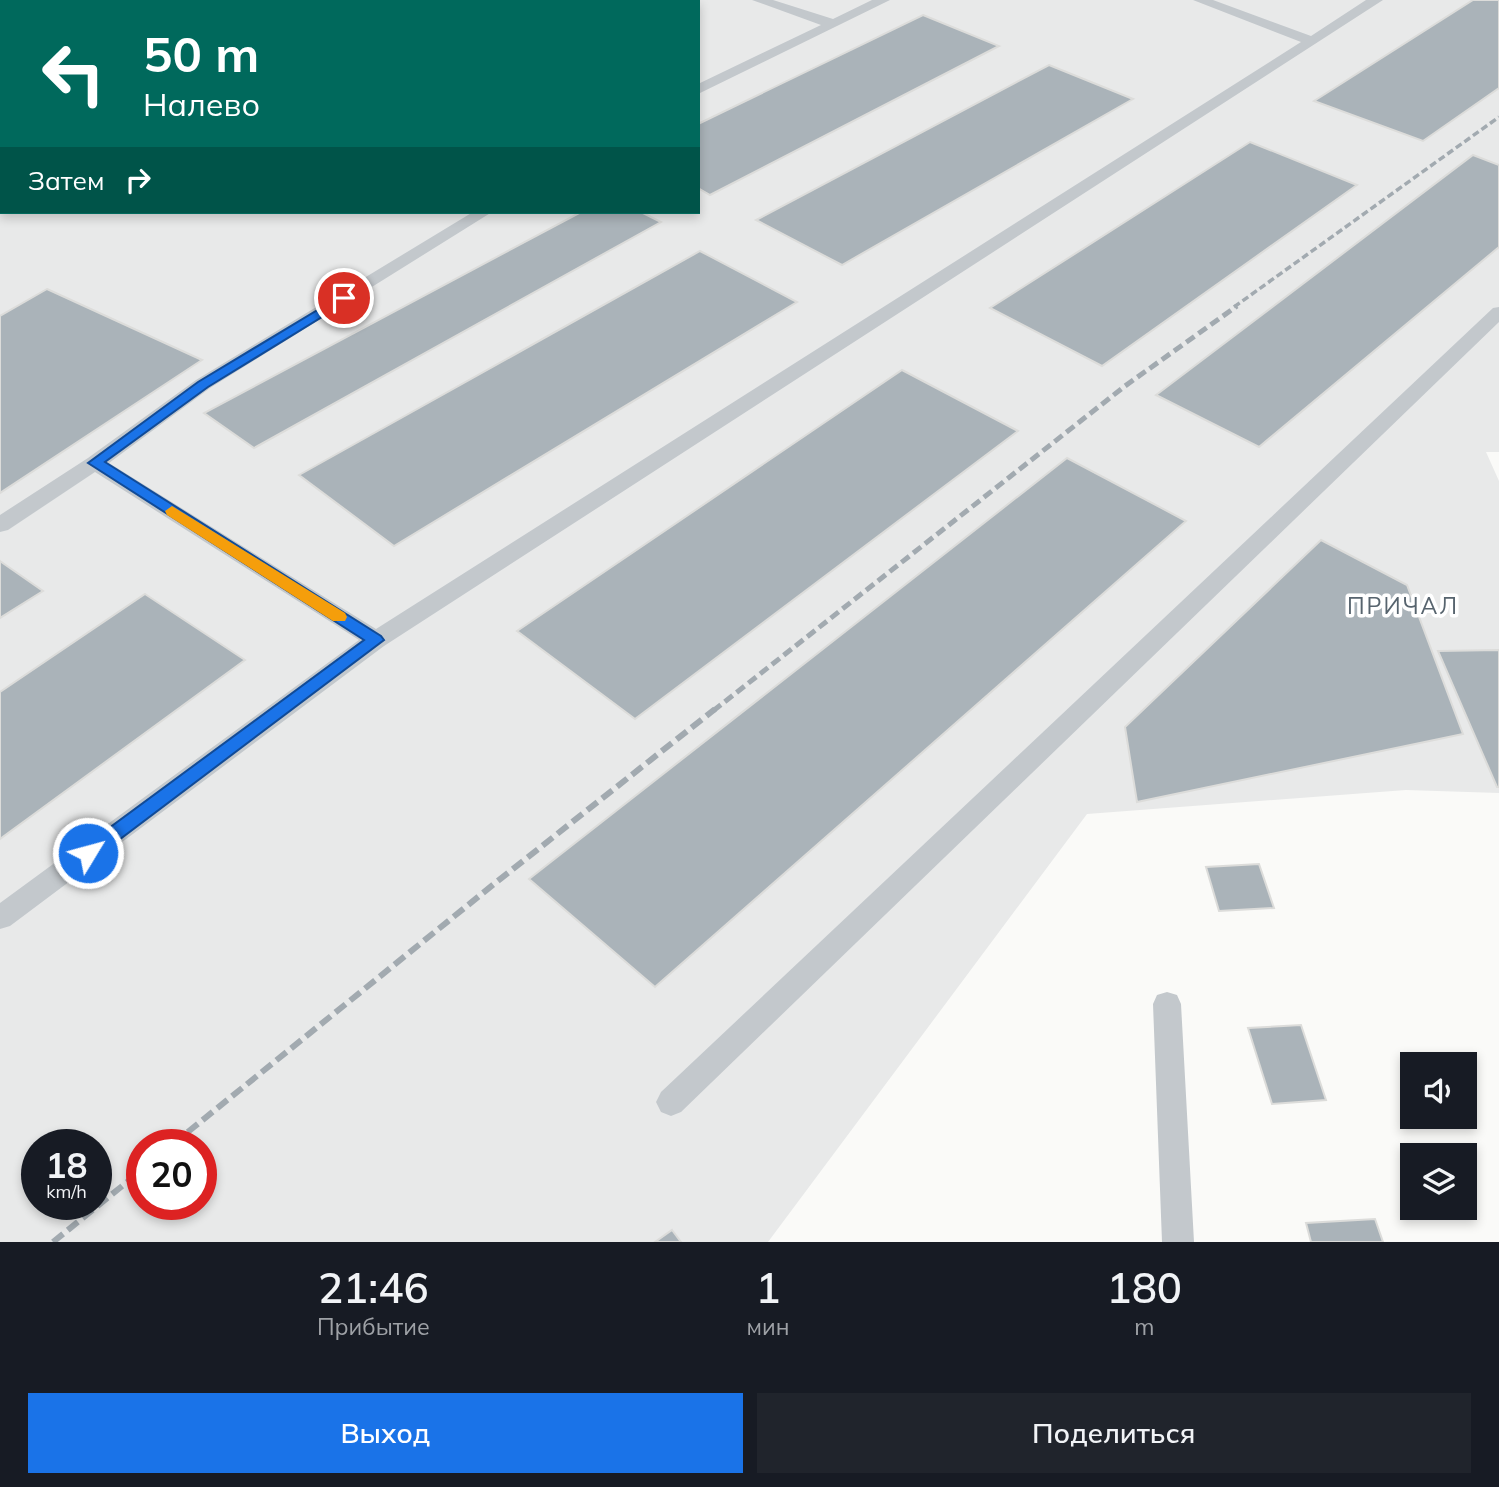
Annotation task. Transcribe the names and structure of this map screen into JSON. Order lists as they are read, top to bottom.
{
  "districts": ["ПРИЧАЛ"],
  "page": {
    "turn": ["50 m", "Налево"],
    "then": "Затем",
    "speed": "18 km/h",
    "limit": "20",
    "eta": [
      "21:46",
      "Прибытие",
      "1",
      "мин",
      "180",
      "m"
    ],
    "buttons": ["Выход", "Поделиться"]
  }
}
